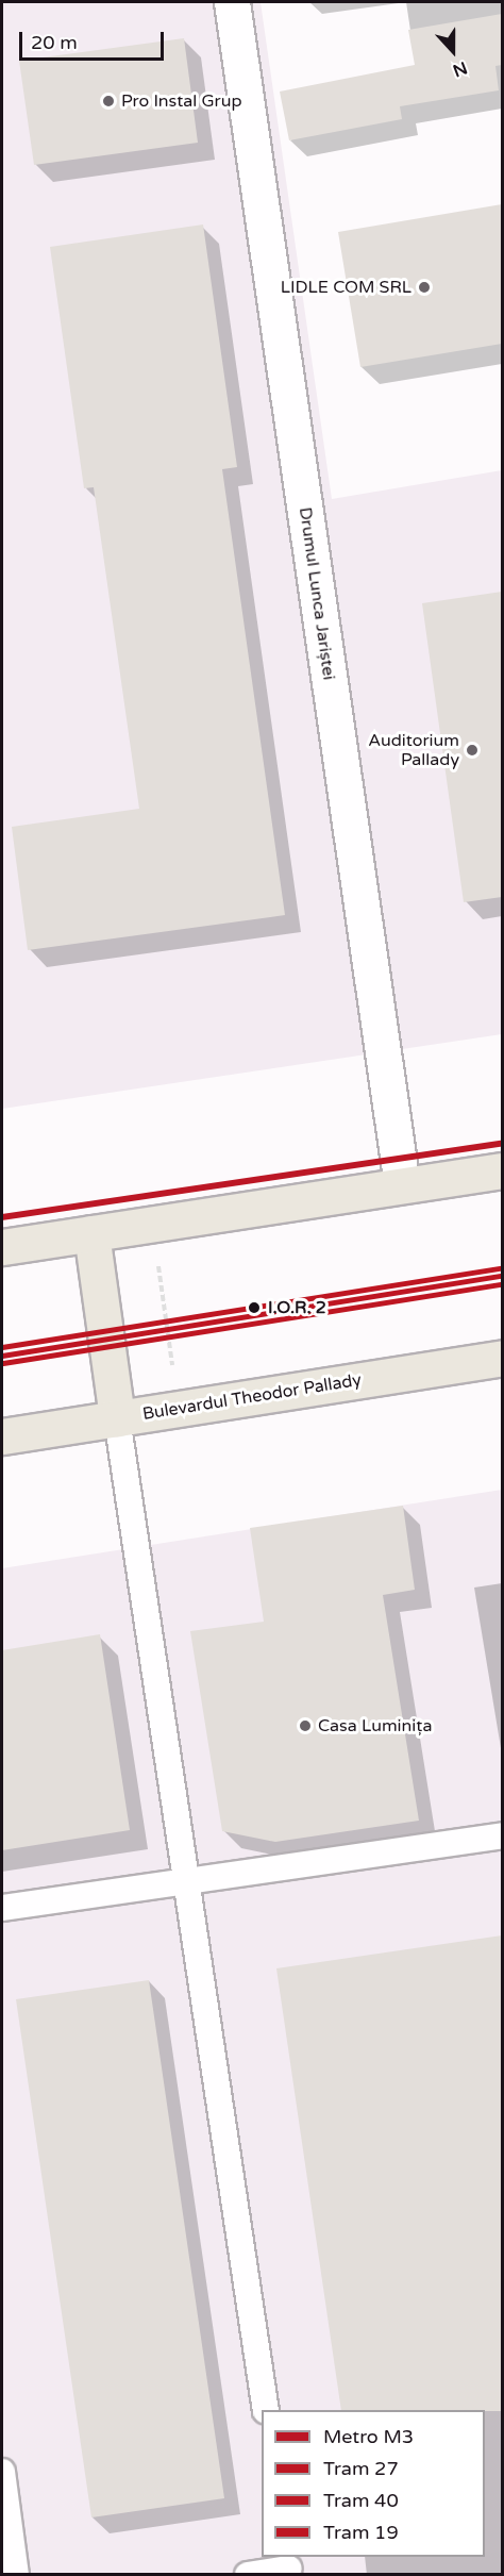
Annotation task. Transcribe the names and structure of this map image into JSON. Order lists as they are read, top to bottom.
{
  "streets": {
    "main road": ["Bulevardul Theodor Pallady"],
    "street": ["Drumul Lunca Jariștei"]
  },
  "places": [
    "Pro Instal Grup",
    "LIDLE COM SRL",
    "Auditorium Pallady",
    "I.O.R. 2",
    "Casa Luminița"
  ],
  "lines": [
    "metro line M3",
    "tram line 19",
    "tram line 27",
    "tram line 40"
  ],
  "legend": [
    "Metro M3",
    "Tram 27",
    "Tram 40",
    "Tram 19"
  ],
  "scale_bar": "20 m",
  "north": "bottom"
}
